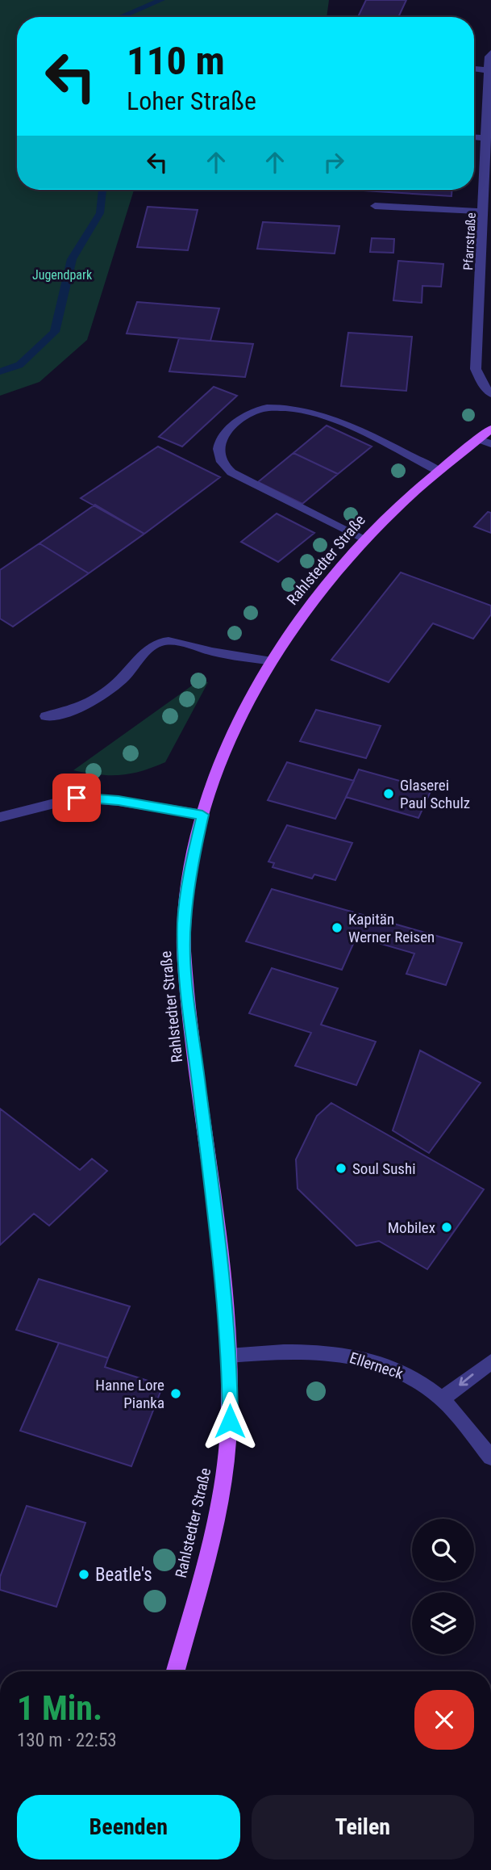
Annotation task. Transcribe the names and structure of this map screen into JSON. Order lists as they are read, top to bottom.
{
  "streets": {
    "main road": ["Rahlstedter Straße"],
    "street": ["Pfarrstraße", "Ellerneck"]
  },
  "crossings": [
    ["Rahlstedter Straße", "Ellerneck"]
  ],
  "parks": ["Jugendpark"],
  "places": [
    "Glaserei Paul Schulz",
    "Kapitän Werner Reisen",
    "Soul Sushi",
    "Mobilex",
    "Hanne Lore Pianka",
    "Beatle's"
  ],
  "page": {
    "turn": ["110 m", "Loher Straße"],
    "heading": ["1 Min.", "130 m · 22:53"],
    "buttons": ["Beenden", "Teilen"]
  }
}
